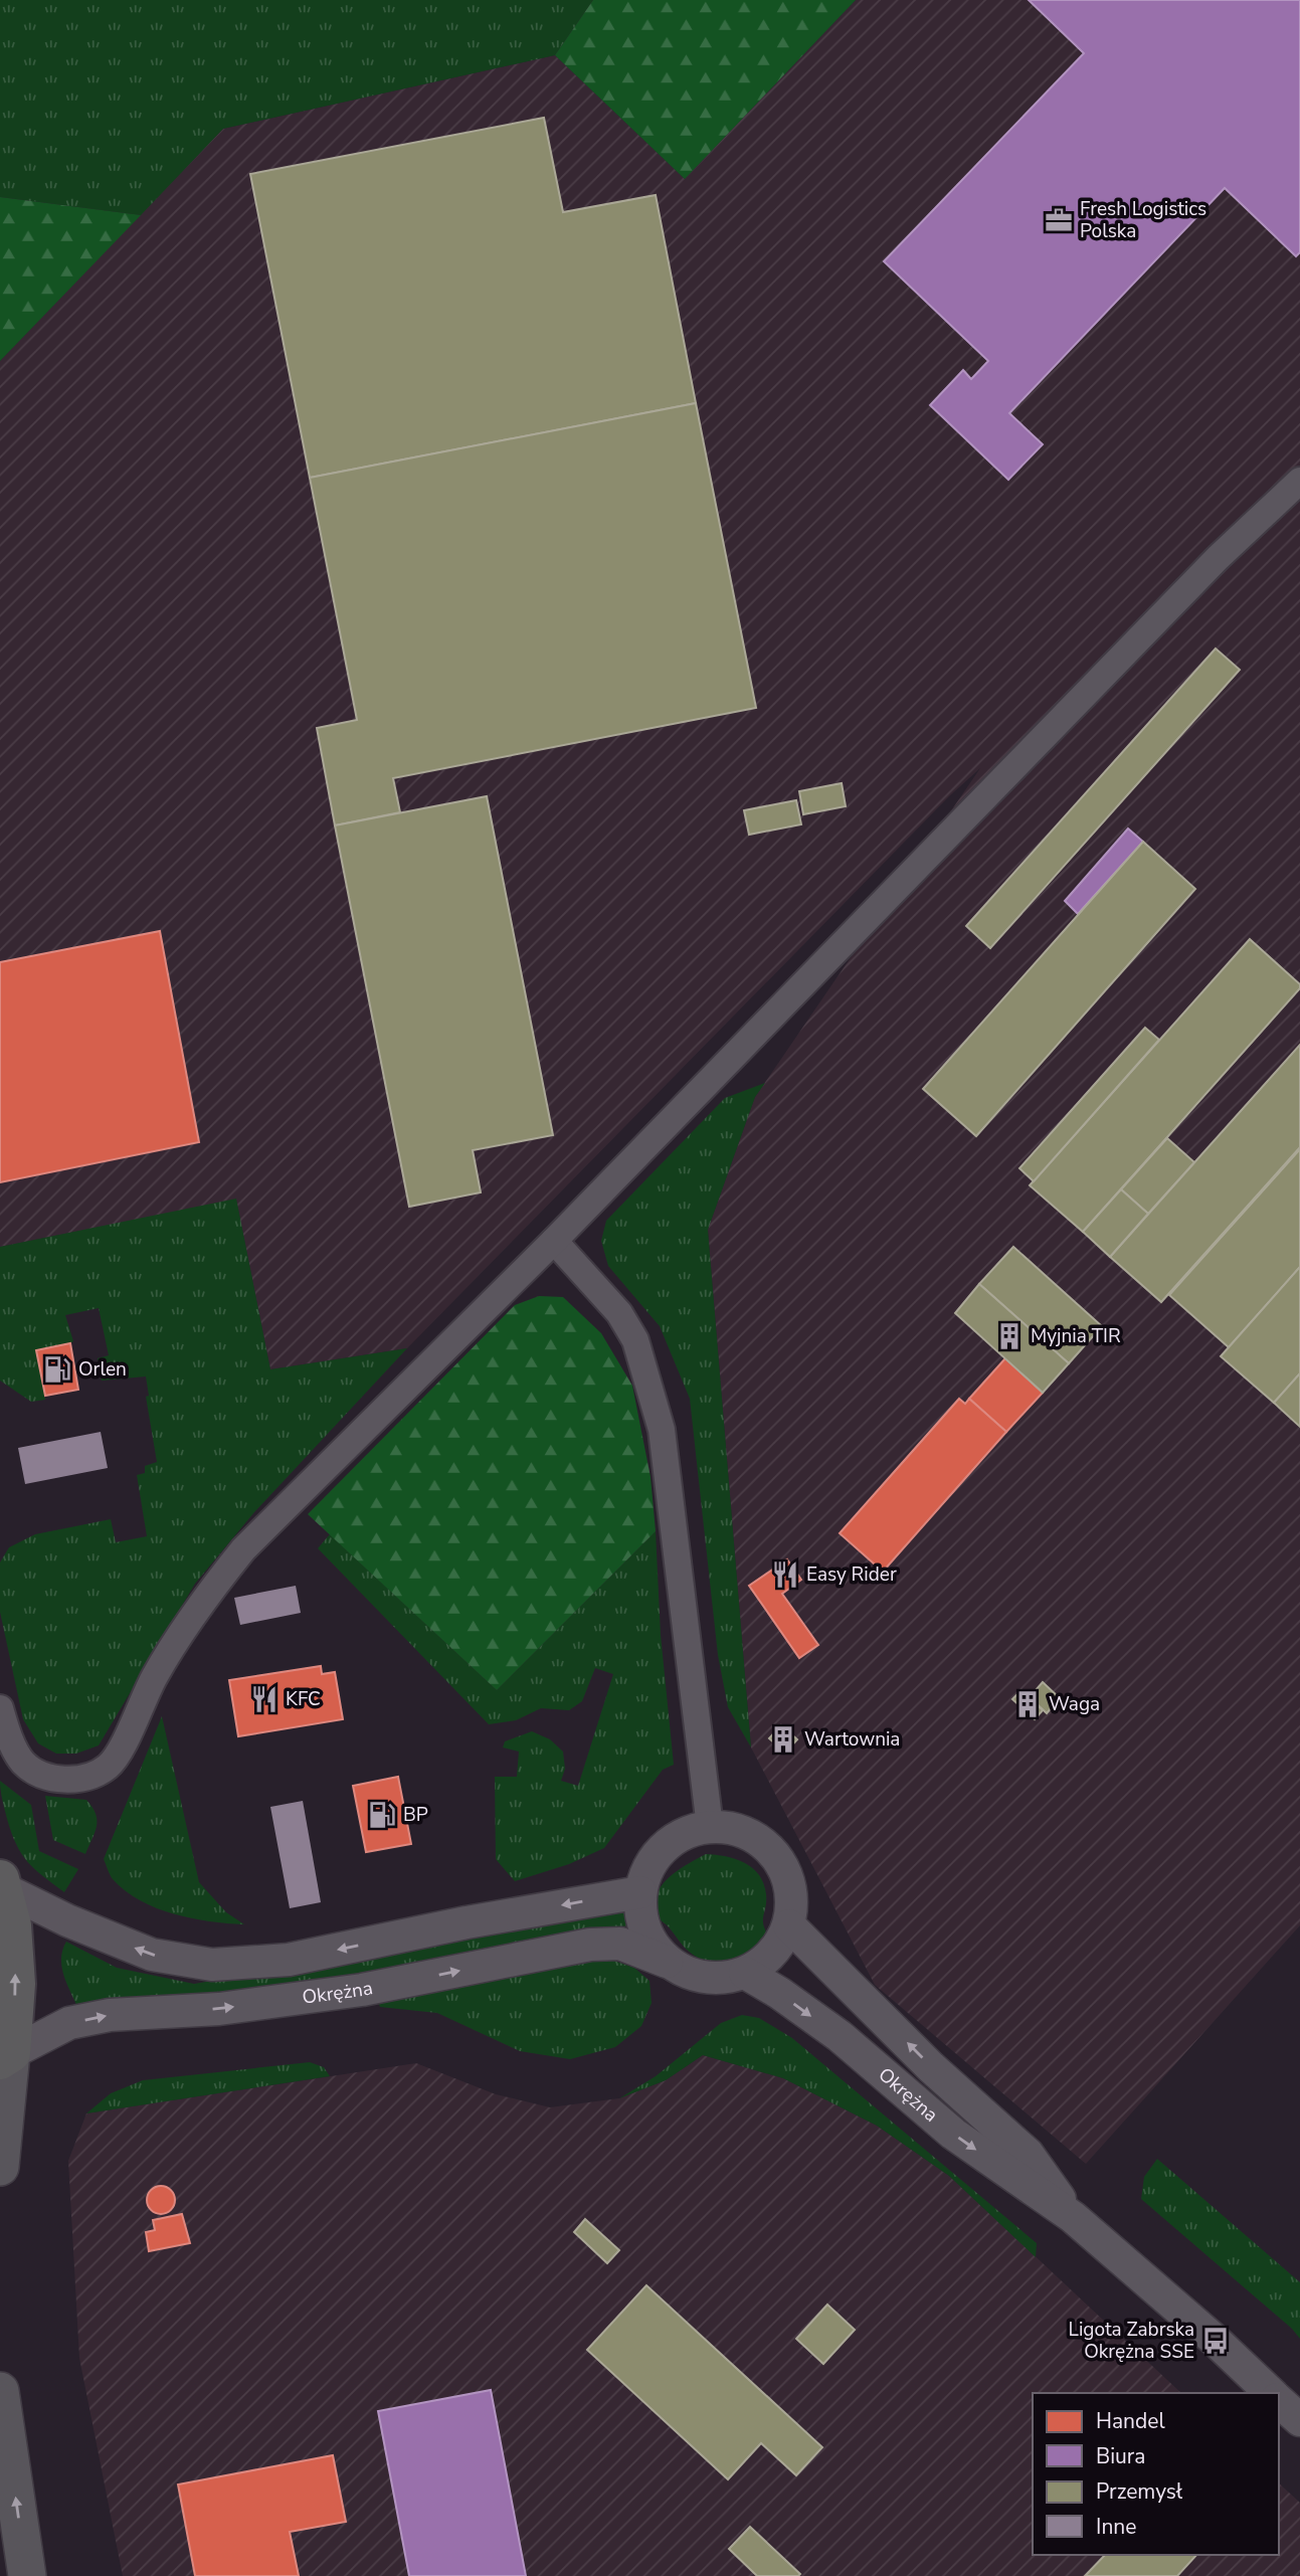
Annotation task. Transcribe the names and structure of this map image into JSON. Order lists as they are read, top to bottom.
{
  "streets": {
    "street": ["Okrężna"]
  },
  "places": {
    "office": ["Fresh Logistics Polska"],
    "building": ["Myjnia TIR", "Waga", "Wartownia"],
    "fuel station": ["Orlen", "BP"],
    "restaurant": ["Easy Rider", "KFC"],
    "bus stop": ["Ligota Zabrska Okrężna SSE"]
  },
  "legend": [
    "Handel",
    "Biura",
    "Przemysł",
    "Inne"
  ]
}
